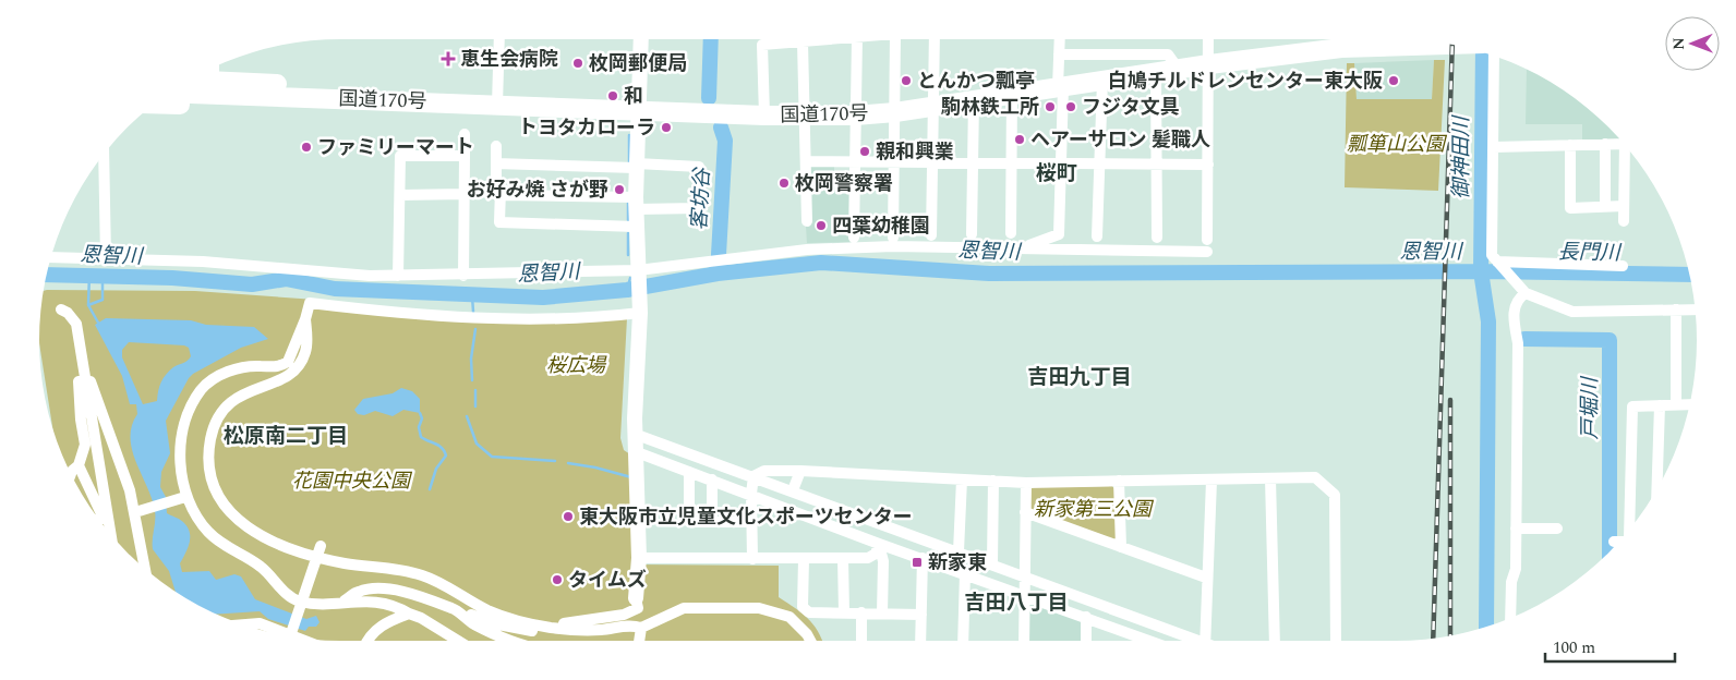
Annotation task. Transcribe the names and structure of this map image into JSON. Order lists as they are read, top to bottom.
{
  "streets": {
    "highway": ["国道170号"]
  },
  "districts": [
    "桜町",
    "吉田九丁目",
    "松原南二丁目",
    "吉田八丁目"
  ],
  "water": [
    "御神田川",
    "客坊谷",
    "恩智川",
    "長門川",
    "戸堀川"
  ],
  "parks": [
    "瓢箪山公園",
    "桜広場",
    "花園中央公園",
    "新家第三公園"
  ],
  "places": {
    "health": ["恵生会病院"],
    "other": [
      "枚岡郵便局",
      "とんかつ瓢亭",
      "白鳩チルドレンセンター東大阪",
      "和",
      "駒林鉄工所",
      "フジタ文具",
      "トヨタカローラ",
      "ヘアーサロン 髪職人",
      "ファミリーマート",
      "親和興業",
      "枚岡警察署",
      "お好み焼 さが野",
      "四葉幼稚園",
      "東大阪市立児童文化スポーツセンター",
      "タイムズ"
    ],
    "transit": ["新家東"]
  },
  "scale_bar": "100 m",
  "north": "left"
}
